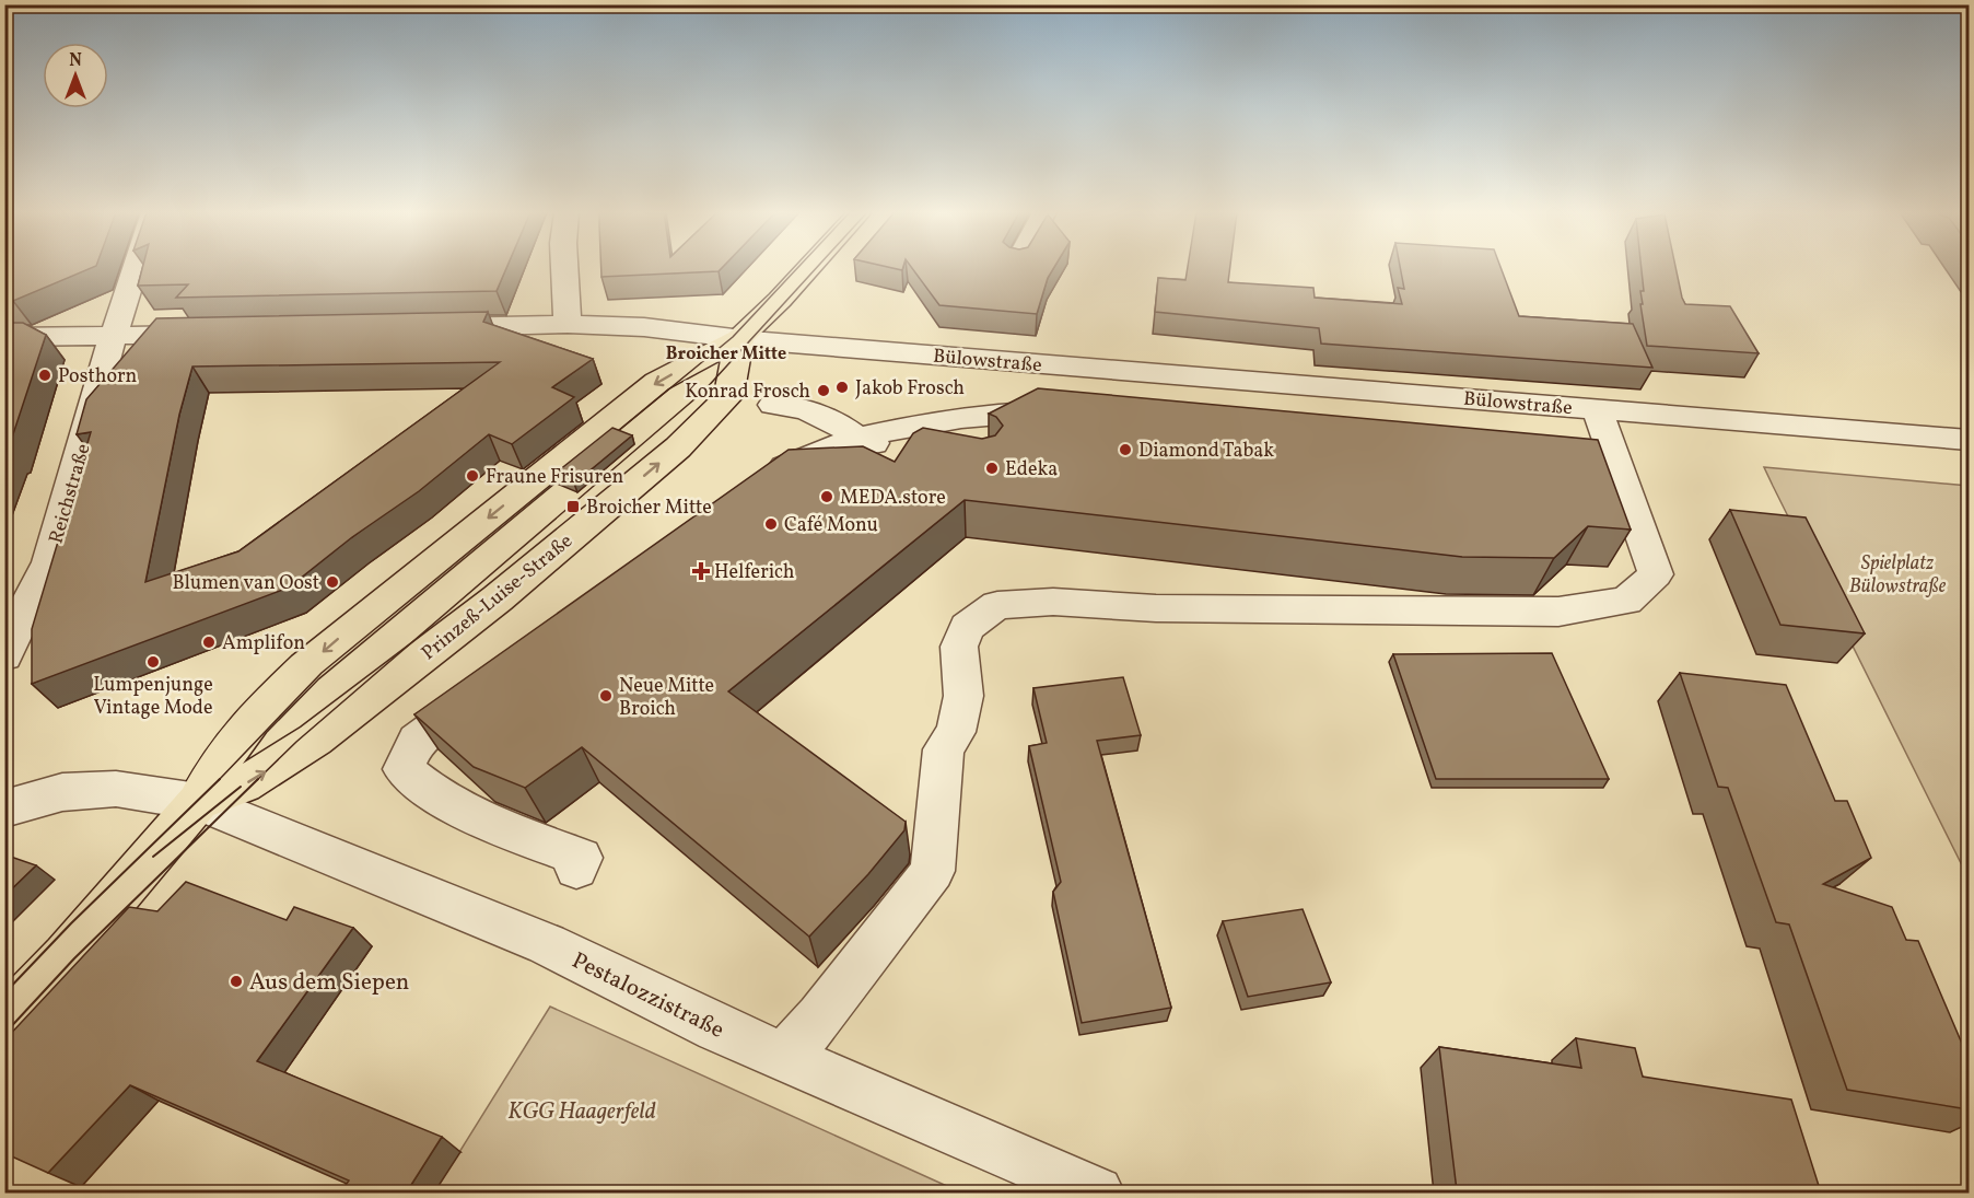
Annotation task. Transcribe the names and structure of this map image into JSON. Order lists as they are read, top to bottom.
{
  "streets": {
    "main road": ["Prinzeß-Luise-Straße"],
    "street": ["Bülowstraße", "Reichstraße", "Pestalozzistraße"]
  },
  "crossings": [
    ["Bülowstraße", "Prinzeß-Luise-Straße"],
    ["Prinzeß-Luise-Straße", "Pestalozzistraße"]
  ],
  "districts": ["Broicher Mitte"],
  "parks": ["Spielplatz Bülowstraße", "KGG Haagerfeld"],
  "places": {
    "other": [
      "Posthorn",
      "Jakob Frosch",
      "Konrad Frosch",
      "Diamond Tabak",
      "Edeka",
      "Fraune Frisuren",
      "MEDA.store",
      "Café Monu",
      "Blumen van Oost",
      "Amplifon",
      "Lumpenjunge Vintage Mode",
      "Neue Mitte Broich",
      "Aus dem Siepen"
    ],
    "transit": ["Broicher Mitte"],
    "health": ["Helferich"]
  },
  "north": "top"
}
